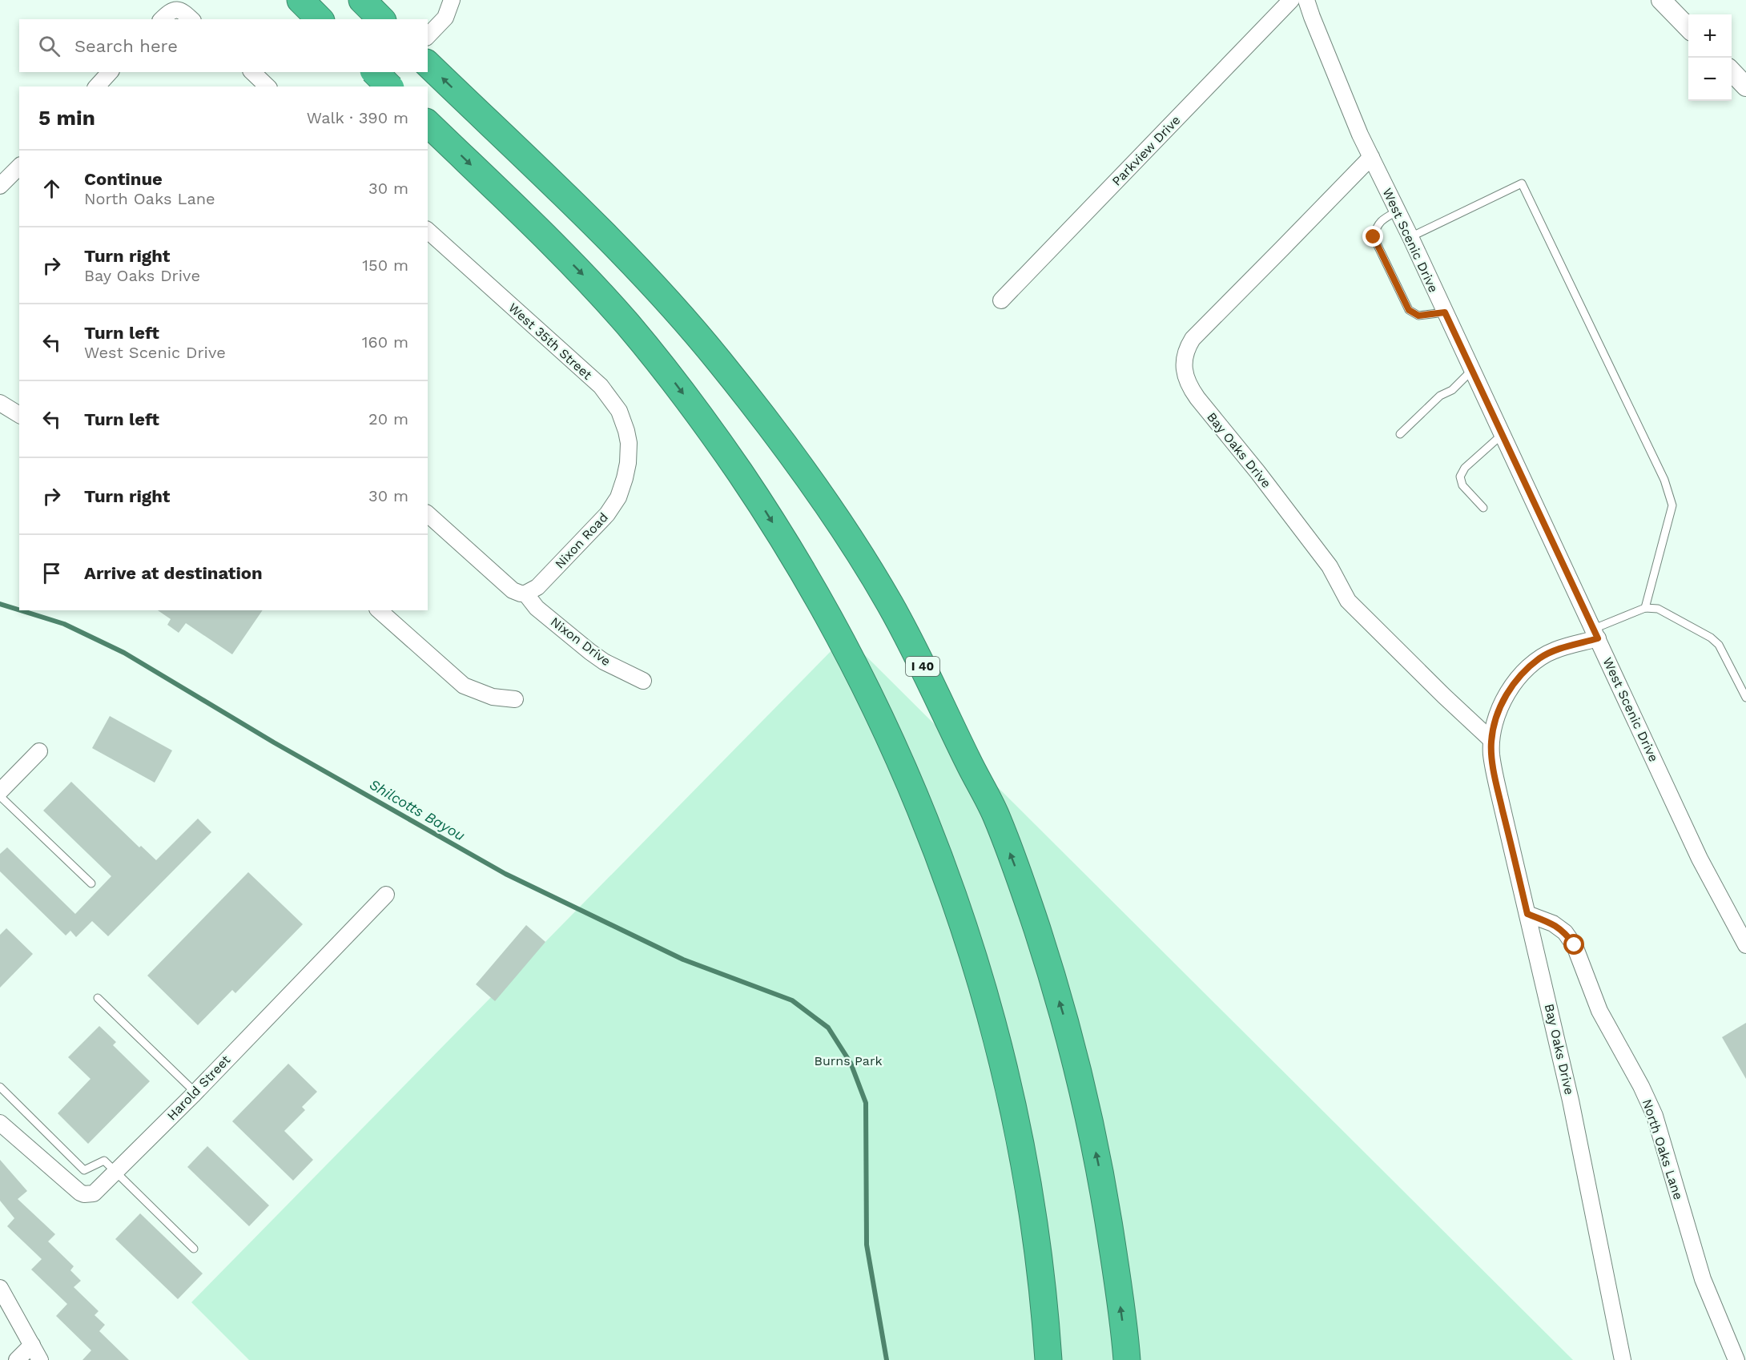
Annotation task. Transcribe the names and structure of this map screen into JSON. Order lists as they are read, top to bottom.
{
  "streets": {
    "highway": ["I 40"],
    "street": [
      "Parkview Drive",
      "West Scenic Drive",
      "West 35th Street",
      "Bay Oaks Drive",
      "Nixon Road",
      "Nixon Drive",
      "Harold Street",
      "North Oaks Lane"
    ]
  },
  "crossings": [
    ["West Scenic Drive", "Bay Oaks Drive"],
    ["West 35th Street", "Nixon Road"],
    ["Bay Oaks Drive", "North Oaks Lane"],
    ["Nixon Road", "Nixon Drive"]
  ],
  "water": ["Shilcotts Bayou"],
  "parks": ["Burns Park"],
  "page": {
    "map_buttons": ["+", "−"],
    "search": "Search here",
    "heading": ["5 min", "Walk · 390 m"],
    "list": [
      ["Continue", "North Oaks Lane", "30 m"],
      ["Turn right", "Bay Oaks Drive", "150 m"],
      ["Turn left", "West Scenic Drive", "160 m"],
      ["Turn left", "20 m"],
      ["Turn right", "30 m"],
      "Arrive at destination"
    ]
  }
}
